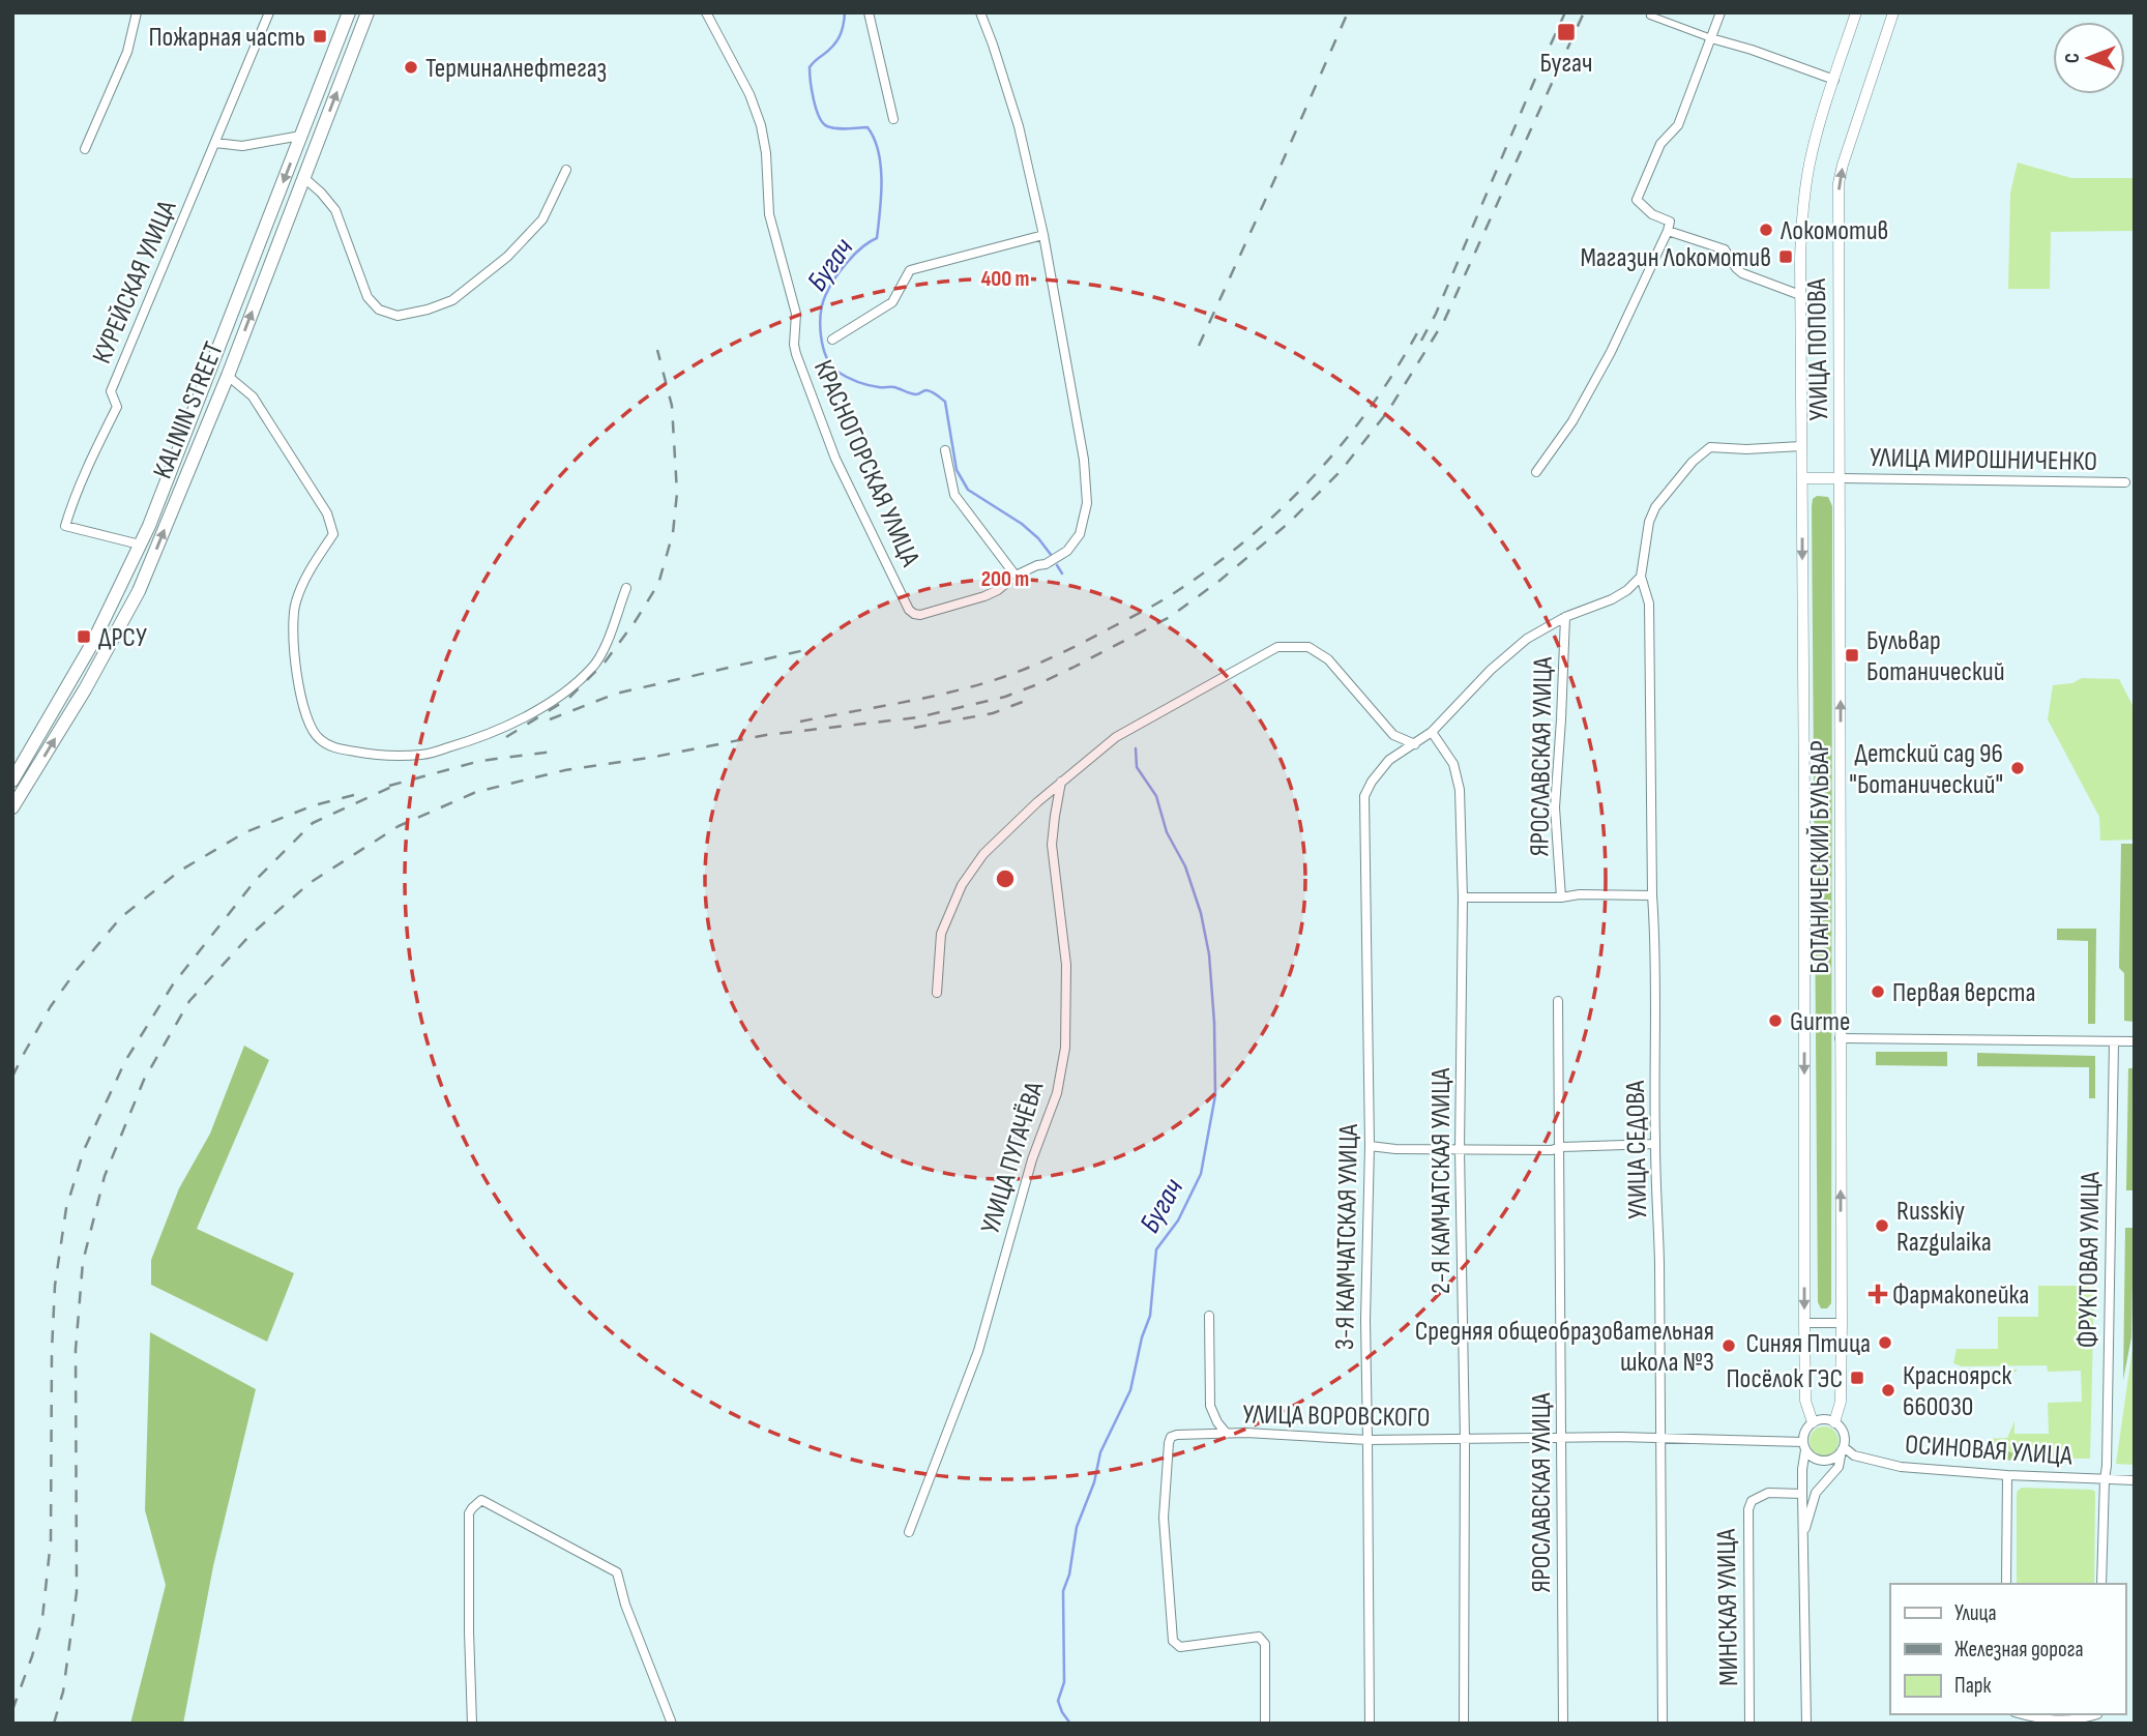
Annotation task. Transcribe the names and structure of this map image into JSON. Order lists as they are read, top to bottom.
{
  "streets": {
    "main road": ["KALININ STREET"],
    "street": [
      "КУРЕЙСКАЯ УЛИЦА",
      "УЛИЦА ПОПОВА",
      "УЛИЦА МИРОШНИЧЕНКО",
      "КРАСНОГОРСКАЯ УЛИЦА",
      "ЯРОСЛАВСКАЯ УЛИЦА",
      "БОТАНИЧЕСКИЙ БУЛЬВАР",
      "УЛИЦА СЕДОВА",
      "УЛИЦА ПУГАЧЁВА",
      "2-Я КАМЧАТСКАЯ УЛИЦА",
      "3-Я КАМЧАТСКАЯ УЛИЦА",
      "ФРУКТОВАЯ УЛИЦА",
      "УЛИЦА ВОРОВСКОГО",
      "ОСИНОВАЯ УЛИЦА",
      "МИНСКАЯ УЛИЦА"
    ]
  },
  "crossings": [
    ["КУРЕЙСКАЯ УЛИЦА", "KALININ STREET"],
    ["УЛИЦА ПОПОВА", "УЛИЦА МИРОШНИЧЕНКО"],
    ["УЛИЦА ПОПОВА", "БОТАНИЧЕСКИЙ БУЛЬВАР"],
    ["УЛИЦА МИРОШНИЧЕНКО", "БОТАНИЧЕСКИЙ БУЛЬВАР"],
    ["ЯРОСЛАВСКАЯ УЛИЦА", "УЛИЦА ВОРОВСКОГО"],
    ["БОТАНИЧЕСКИЙ БУЛЬВАР", "УЛИЦА ВОРОВСКОГО"],
    ["БОТАНИЧЕСКИЙ БУЛЬВАР", "ОСИНОВАЯ УЛИЦА"],
    ["УЛИЦА СЕДОВА", "УЛИЦА ВОРОВСКОГО"],
    ["2-Я КАМЧАТСКАЯ УЛИЦА", "УЛИЦА ВОРОВСКОГО"],
    ["3-Я КАМЧАТСКАЯ УЛИЦА", "УЛИЦА ВОРОВСКОГО"],
    ["ФРУКТОВАЯ УЛИЦА", "ОСИНОВАЯ УЛИЦА"],
    ["УЛИЦА ВОРОВСКОГО", "ОСИНОВАЯ УЛИЦА"]
  ],
  "water": ["Бугач"],
  "places": {
    "transit": [
      "Бугач",
      "Пожарная часть",
      "Магазин Локомотив",
      "ДРСУ",
      "Бульвар Ботанический",
      "Посёлок ГЭС"
    ],
    "other": [
      "Терминалнефтегаз",
      "Локомотив",
      "Детский сад 96 \"Ботанический\"",
      "Первая верста",
      "Gurme",
      "Russkiy Razgulaika",
      "Синяя Птица",
      "Средняя общеобразовательная школа №3",
      "Красноярск 660030"
    ],
    "health": ["Фармакопейка"]
  },
  "legend": ["Улица", "Железная дорога", "Парк"],
  "north": "left",
  "rings": ["400 m", "200 m"]
}
